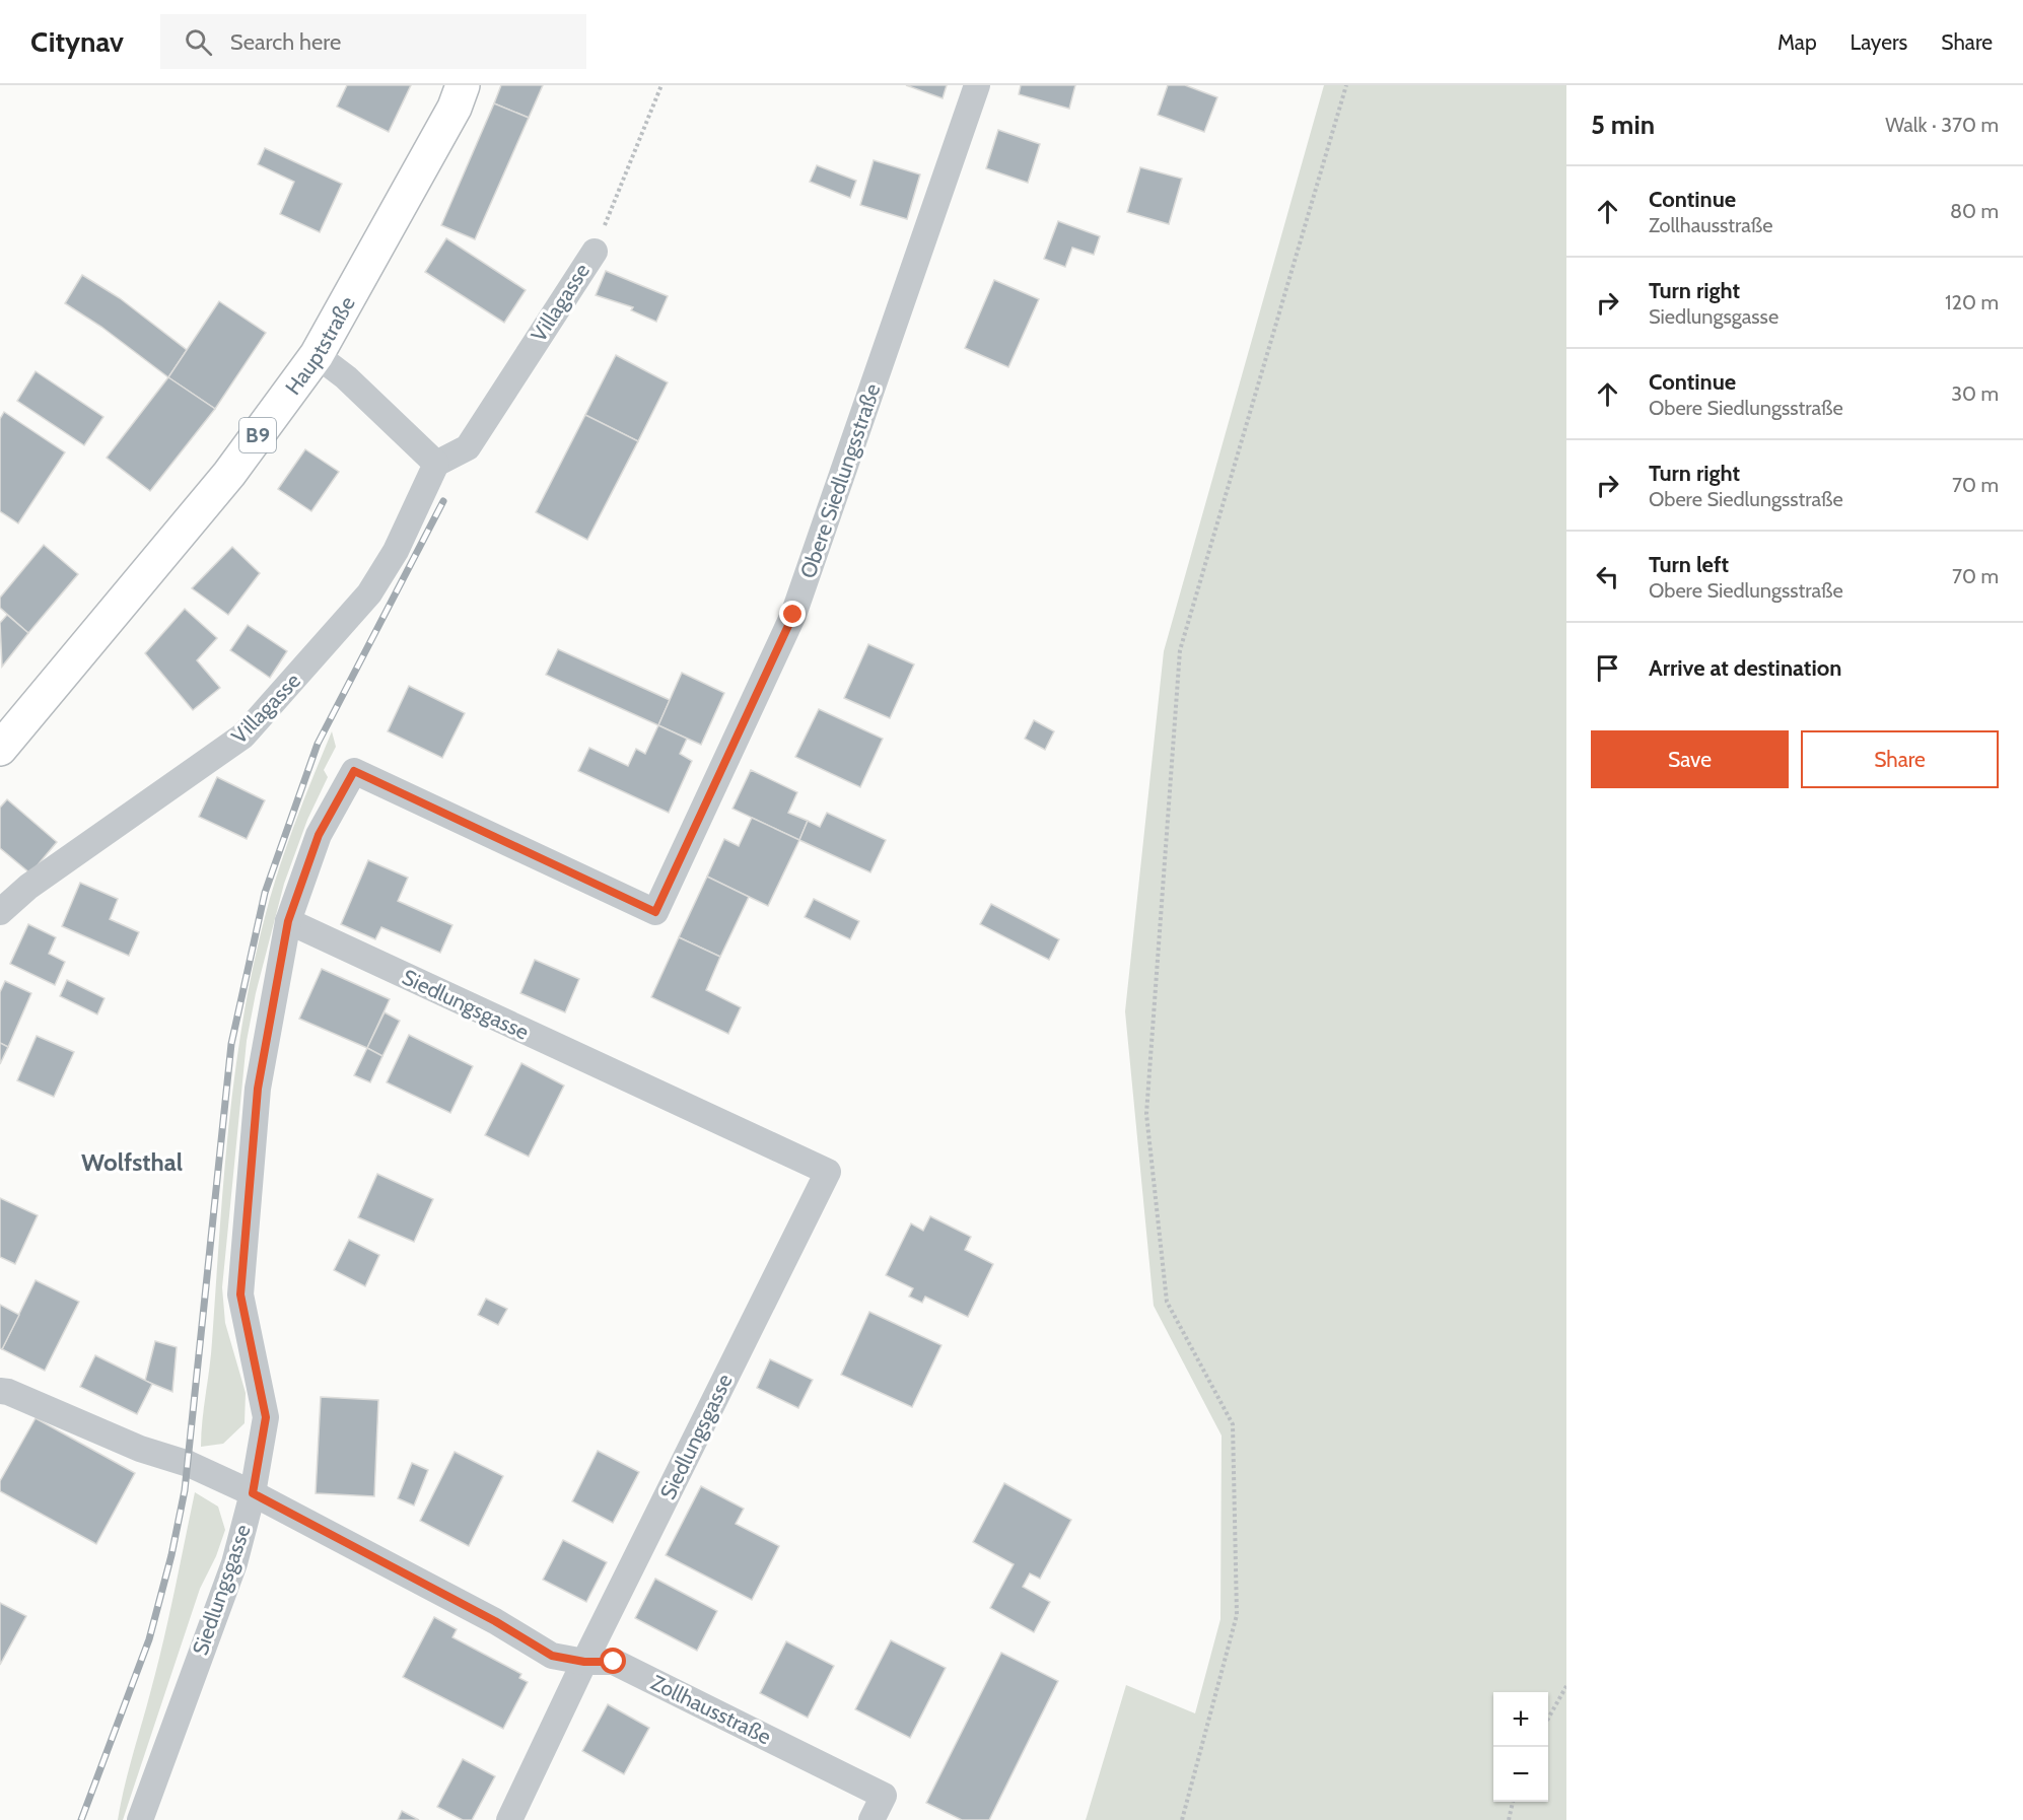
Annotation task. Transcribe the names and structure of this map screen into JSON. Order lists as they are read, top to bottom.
{
  "streets": {
    "main road": ["Hauptstraße", "B9"],
    "street": [
      "Villagasse",
      "Obere Siedlungsstraße",
      "Siedlungsgasse",
      "Zollhausstraße"
    ]
  },
  "crossings": [
    ["Obere Siedlungsstraße", "Siedlungsgasse"],
    ["Siedlungsgasse", "Zollhausstraße"]
  ],
  "districts": ["Wolfsthal"],
  "page": {
    "header": "Citynav",
    "search": "Search here",
    "nav": ["Map", "Layers", "Share"],
    "heading": ["5 min", "Walk · 370 m"],
    "list": [
      ["Continue", "Zollhausstraße", "80 m"],
      ["Turn right", "Siedlungsgasse", "120 m"],
      ["Continue", "Obere Siedlungsstraße", "30 m"],
      ["Turn right", "Obere Siedlungsstraße", "70 m"],
      ["Turn left", "Obere Siedlungsstraße", "70 m"],
      "Arrive at destination"
    ],
    "buttons": ["Save", "Share"],
    "map_buttons": ["+", "−"]
  }
}
